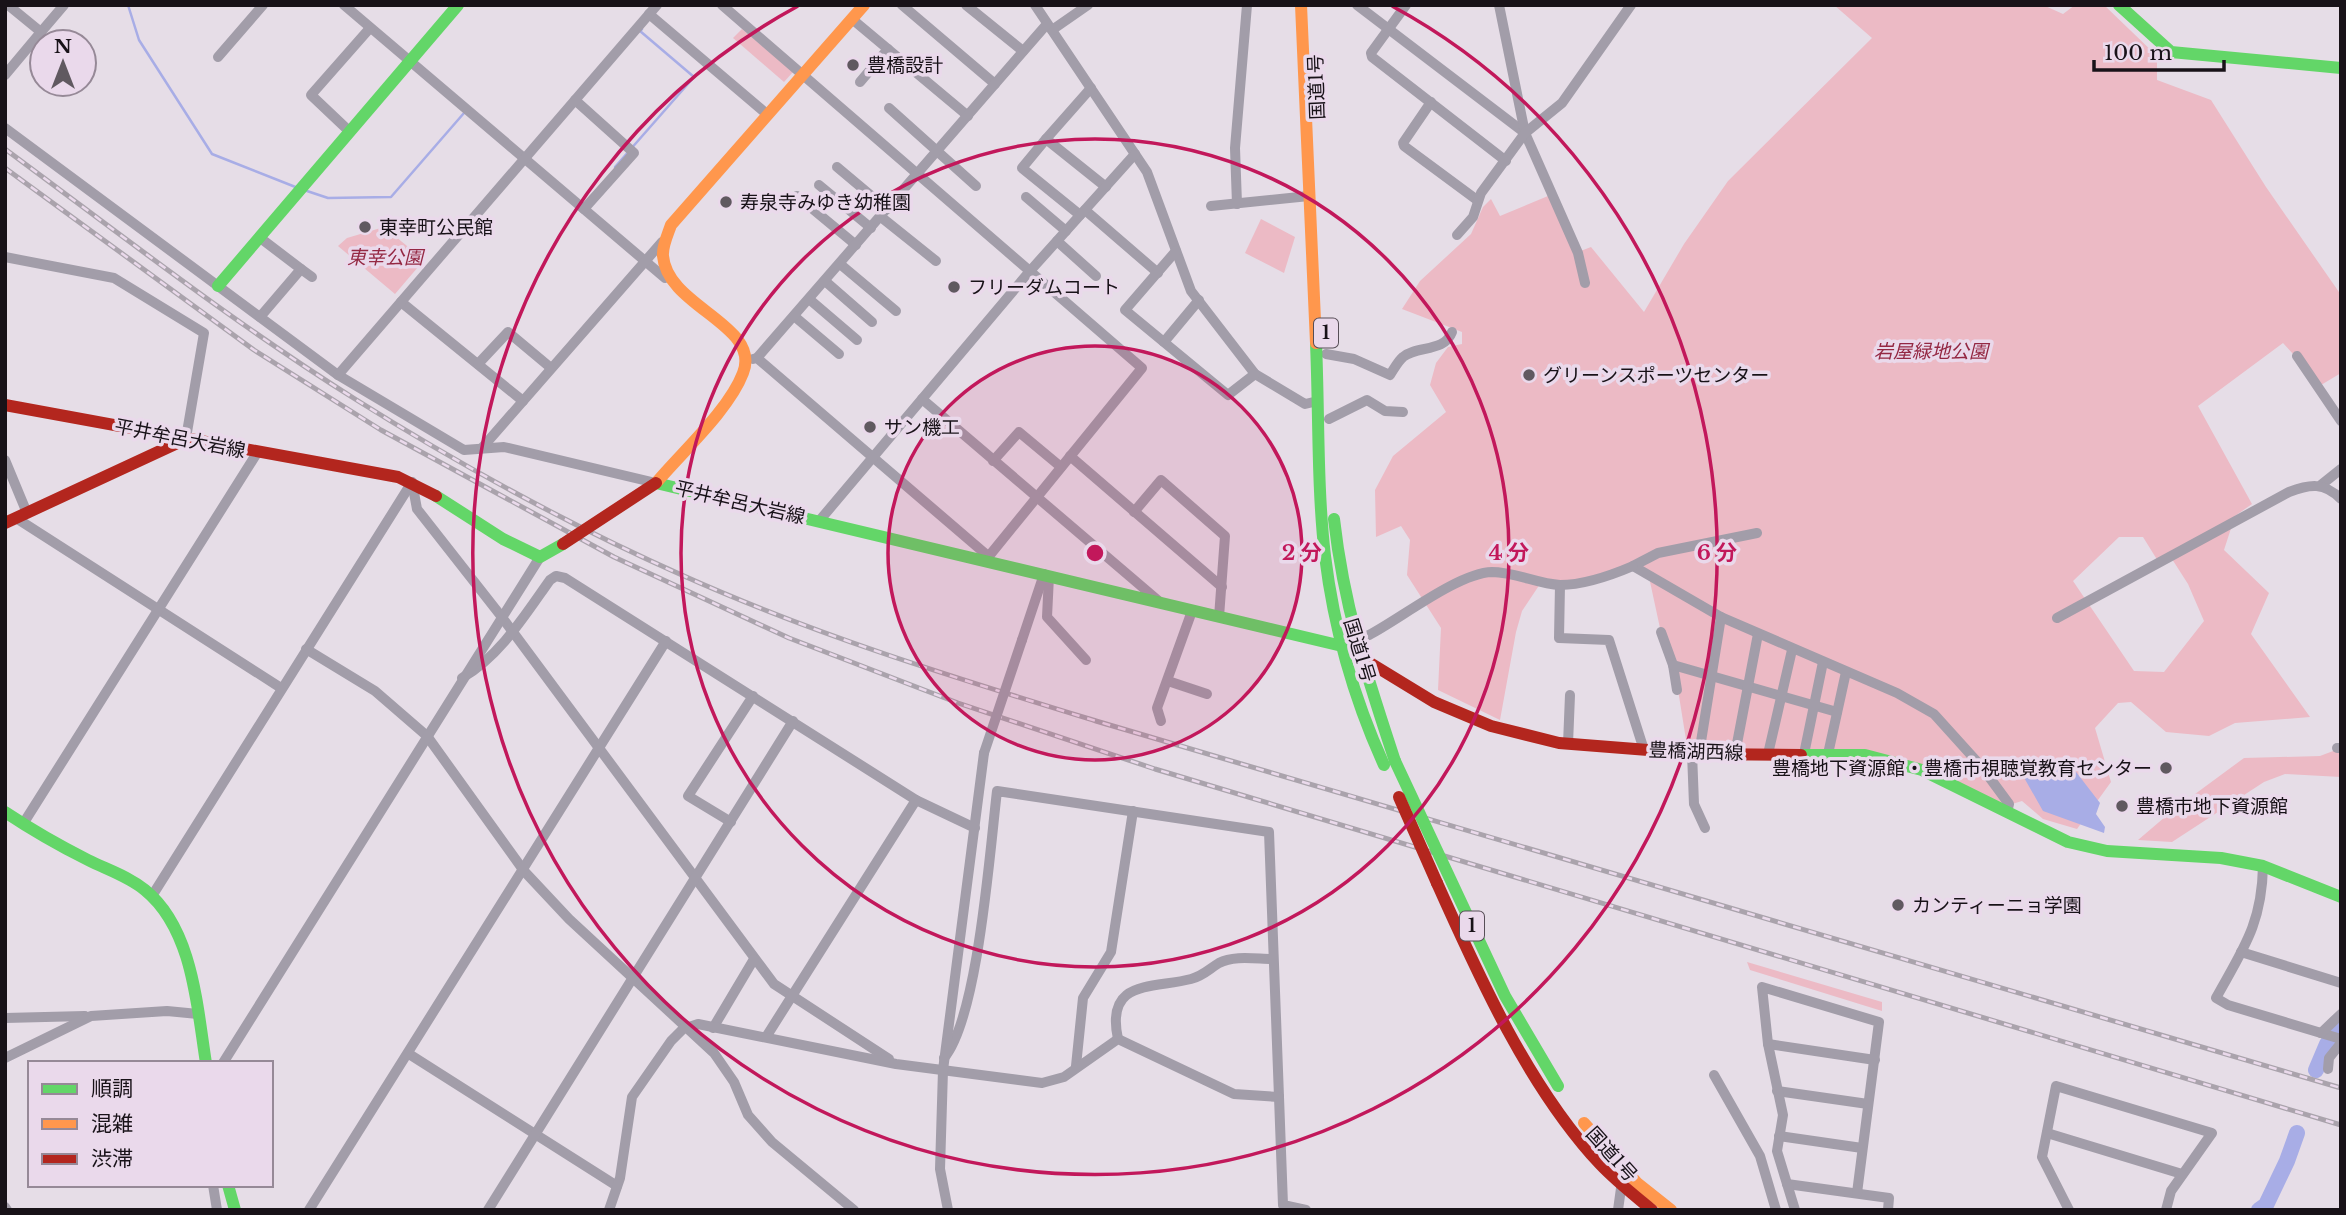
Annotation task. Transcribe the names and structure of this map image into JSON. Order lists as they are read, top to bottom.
{
  "streets": {
    "main road": [
      "国道1号",
      "1",
      "平井牟呂大岩線",
      "豊橋湖西線"
    ]
  },
  "crossings": [
    ["国道1号", "平井牟呂大岩線"],
    ["国道1号", "豊橋湖西線"],
    ["平井牟呂大岩線", "豊橋湖西線"]
  ],
  "parks": ["東幸公園", "岩屋緑地公園"],
  "places": [
    "豊橋設計",
    "寿泉寺みゆき幼稚園",
    "東幸町公民館",
    "フリーダムコート",
    "グリーンスポーツセンター",
    "サン機工",
    "豊橋地下資源館・豊橋市視聴覚教育センター",
    "豊橋市地下資源館",
    "カンティーニョ学園"
  ],
  "legend": ["順調", "混雑", "渋滞"],
  "scale_bar": "100 m",
  "north": "top",
  "rings": ["2 分", "4 分", "6 分"]
}
